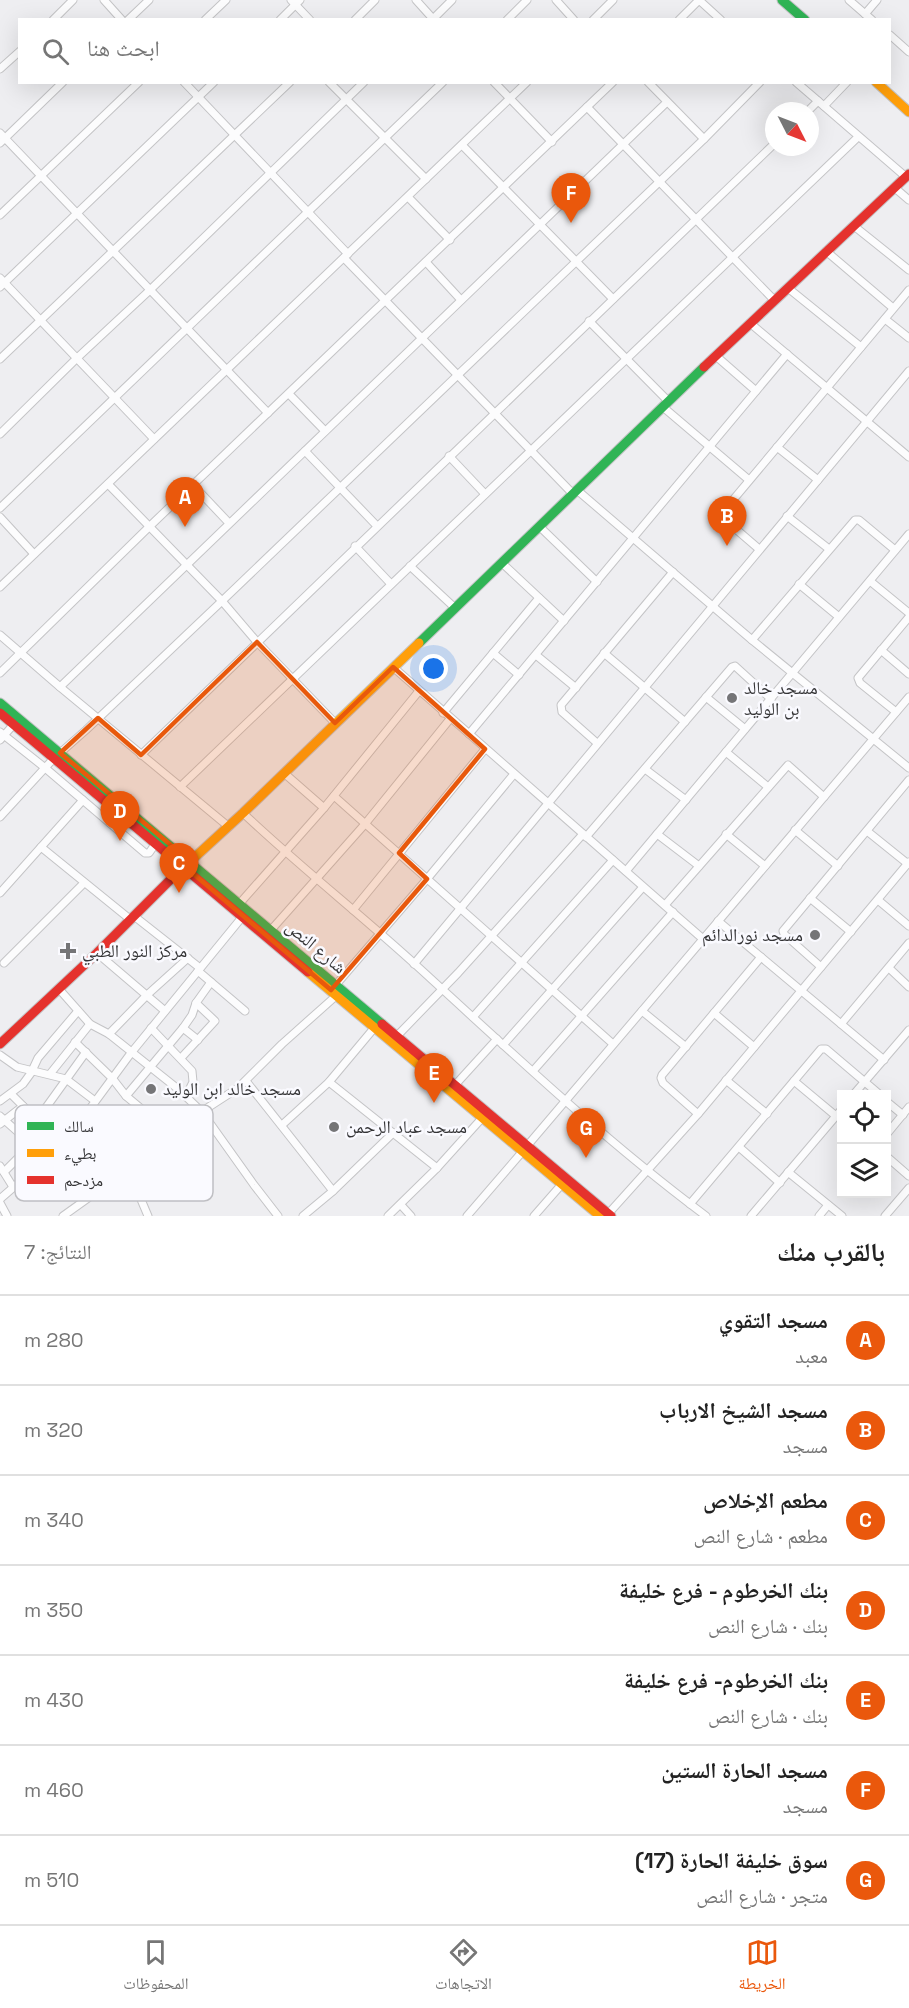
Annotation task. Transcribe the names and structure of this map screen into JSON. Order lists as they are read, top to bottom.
{
  "streets": {
    "main road": ["شارع النص"]
  },
  "places": {
    "other": [
      "مسجد خالد بن الوليد",
      "مسجد نورالدائم",
      "مسجد خالد ابن الوليد",
      "مسجد عباد الرحمن"
    ],
    "health": ["مركز النور الطبي"]
  },
  "legend": ["سالك", "بطيء", "مزدحم"],
  "north": "bottom right",
  "page": {
    "search": "ابحث هنا",
    "pins": [
      "F",
      "A",
      "B",
      "D",
      "C",
      "E",
      "G"
    ],
    "heading": ["بالقرب منك", "النتائج: 7"],
    "list": [
      {
        "mark": "A",
        "name": "مسجد التقوي",
        "note": "معبد",
        "value": "280 m"
      },
      {
        "mark": "B",
        "name": "مسجد الشيخ الارباب",
        "note": "مسجد",
        "value": "320 m"
      },
      {
        "mark": "C",
        "name": "مطعم الإخلاص",
        "note": "مطعم · شارع النص",
        "value": "340 m"
      },
      {
        "mark": "D",
        "name": "بنك الخرطوم - فرع خليفة",
        "note": "بنك · شارع النص",
        "value": "350 m"
      },
      {
        "mark": "E",
        "name": "بنك الخرطوم- فرع خليفة",
        "note": "بنك · شارع النص",
        "value": "430 m"
      },
      {
        "mark": "F",
        "name": "مسجد الحارة الستين",
        "note": "مسجد",
        "value": "460 m"
      },
      {
        "mark": "G",
        "name": "سوق خليفة الحارة (17)",
        "note": "متجر · شارع النص",
        "value": "510 m"
      }
    ],
    "nav": ["الخريطة", "الاتجاهات", "المحفوظات"]
  }
}
